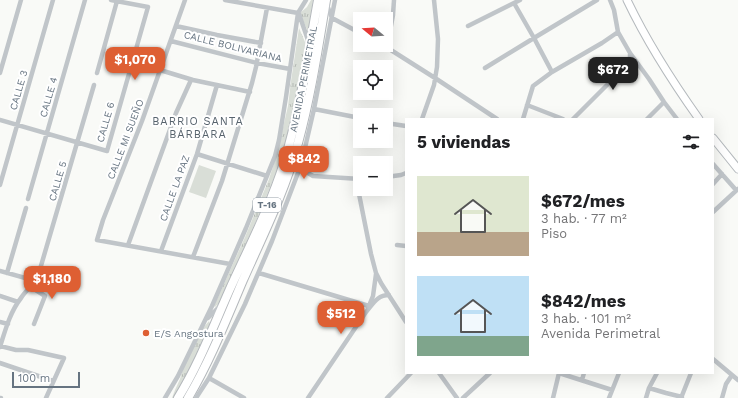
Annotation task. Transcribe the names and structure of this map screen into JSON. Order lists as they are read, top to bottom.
{
  "streets": {
    "highway": ["AVENIDA PERIMETRAL", "T-16"],
    "street": [
      "CALLE BOLIVARIANA",
      "CALLE 3",
      "CALLE 4",
      "CALLE 6",
      "CALLE MI SUEÑO",
      "CALLE 5",
      "CALLE LA PAZ"
    ]
  },
  "crossings": [
    ["CALLE BOLIVARIANA", "AVENIDA PERIMETRAL"],
    ["CALLE BOLIVARIANA", "CALLE MI SUEÑO"],
    ["CALLE 6", "CALLE 5"]
  ],
  "districts": ["BARRIO SANTA BÁRBARA"],
  "places": ["E/S Angostura"],
  "scale_bar": "100 m",
  "north": "left",
  "page": {
    "map_buttons": ["+", "−"],
    "price": [
      "$1,070",
      "$672",
      "$842",
      "$1,180",
      "$512"
    ],
    "heading": "5 viviendas",
    "list": [
      {
        "name": "$672/mes",
        "note": "3 hab. · 77 m² · Piso"
      },
      {
        "name": "$842/mes",
        "note": "3 hab. · 101 m² · Avenida Perimetral"
      }
    ],
    "scale": "100 m"
  }
}
